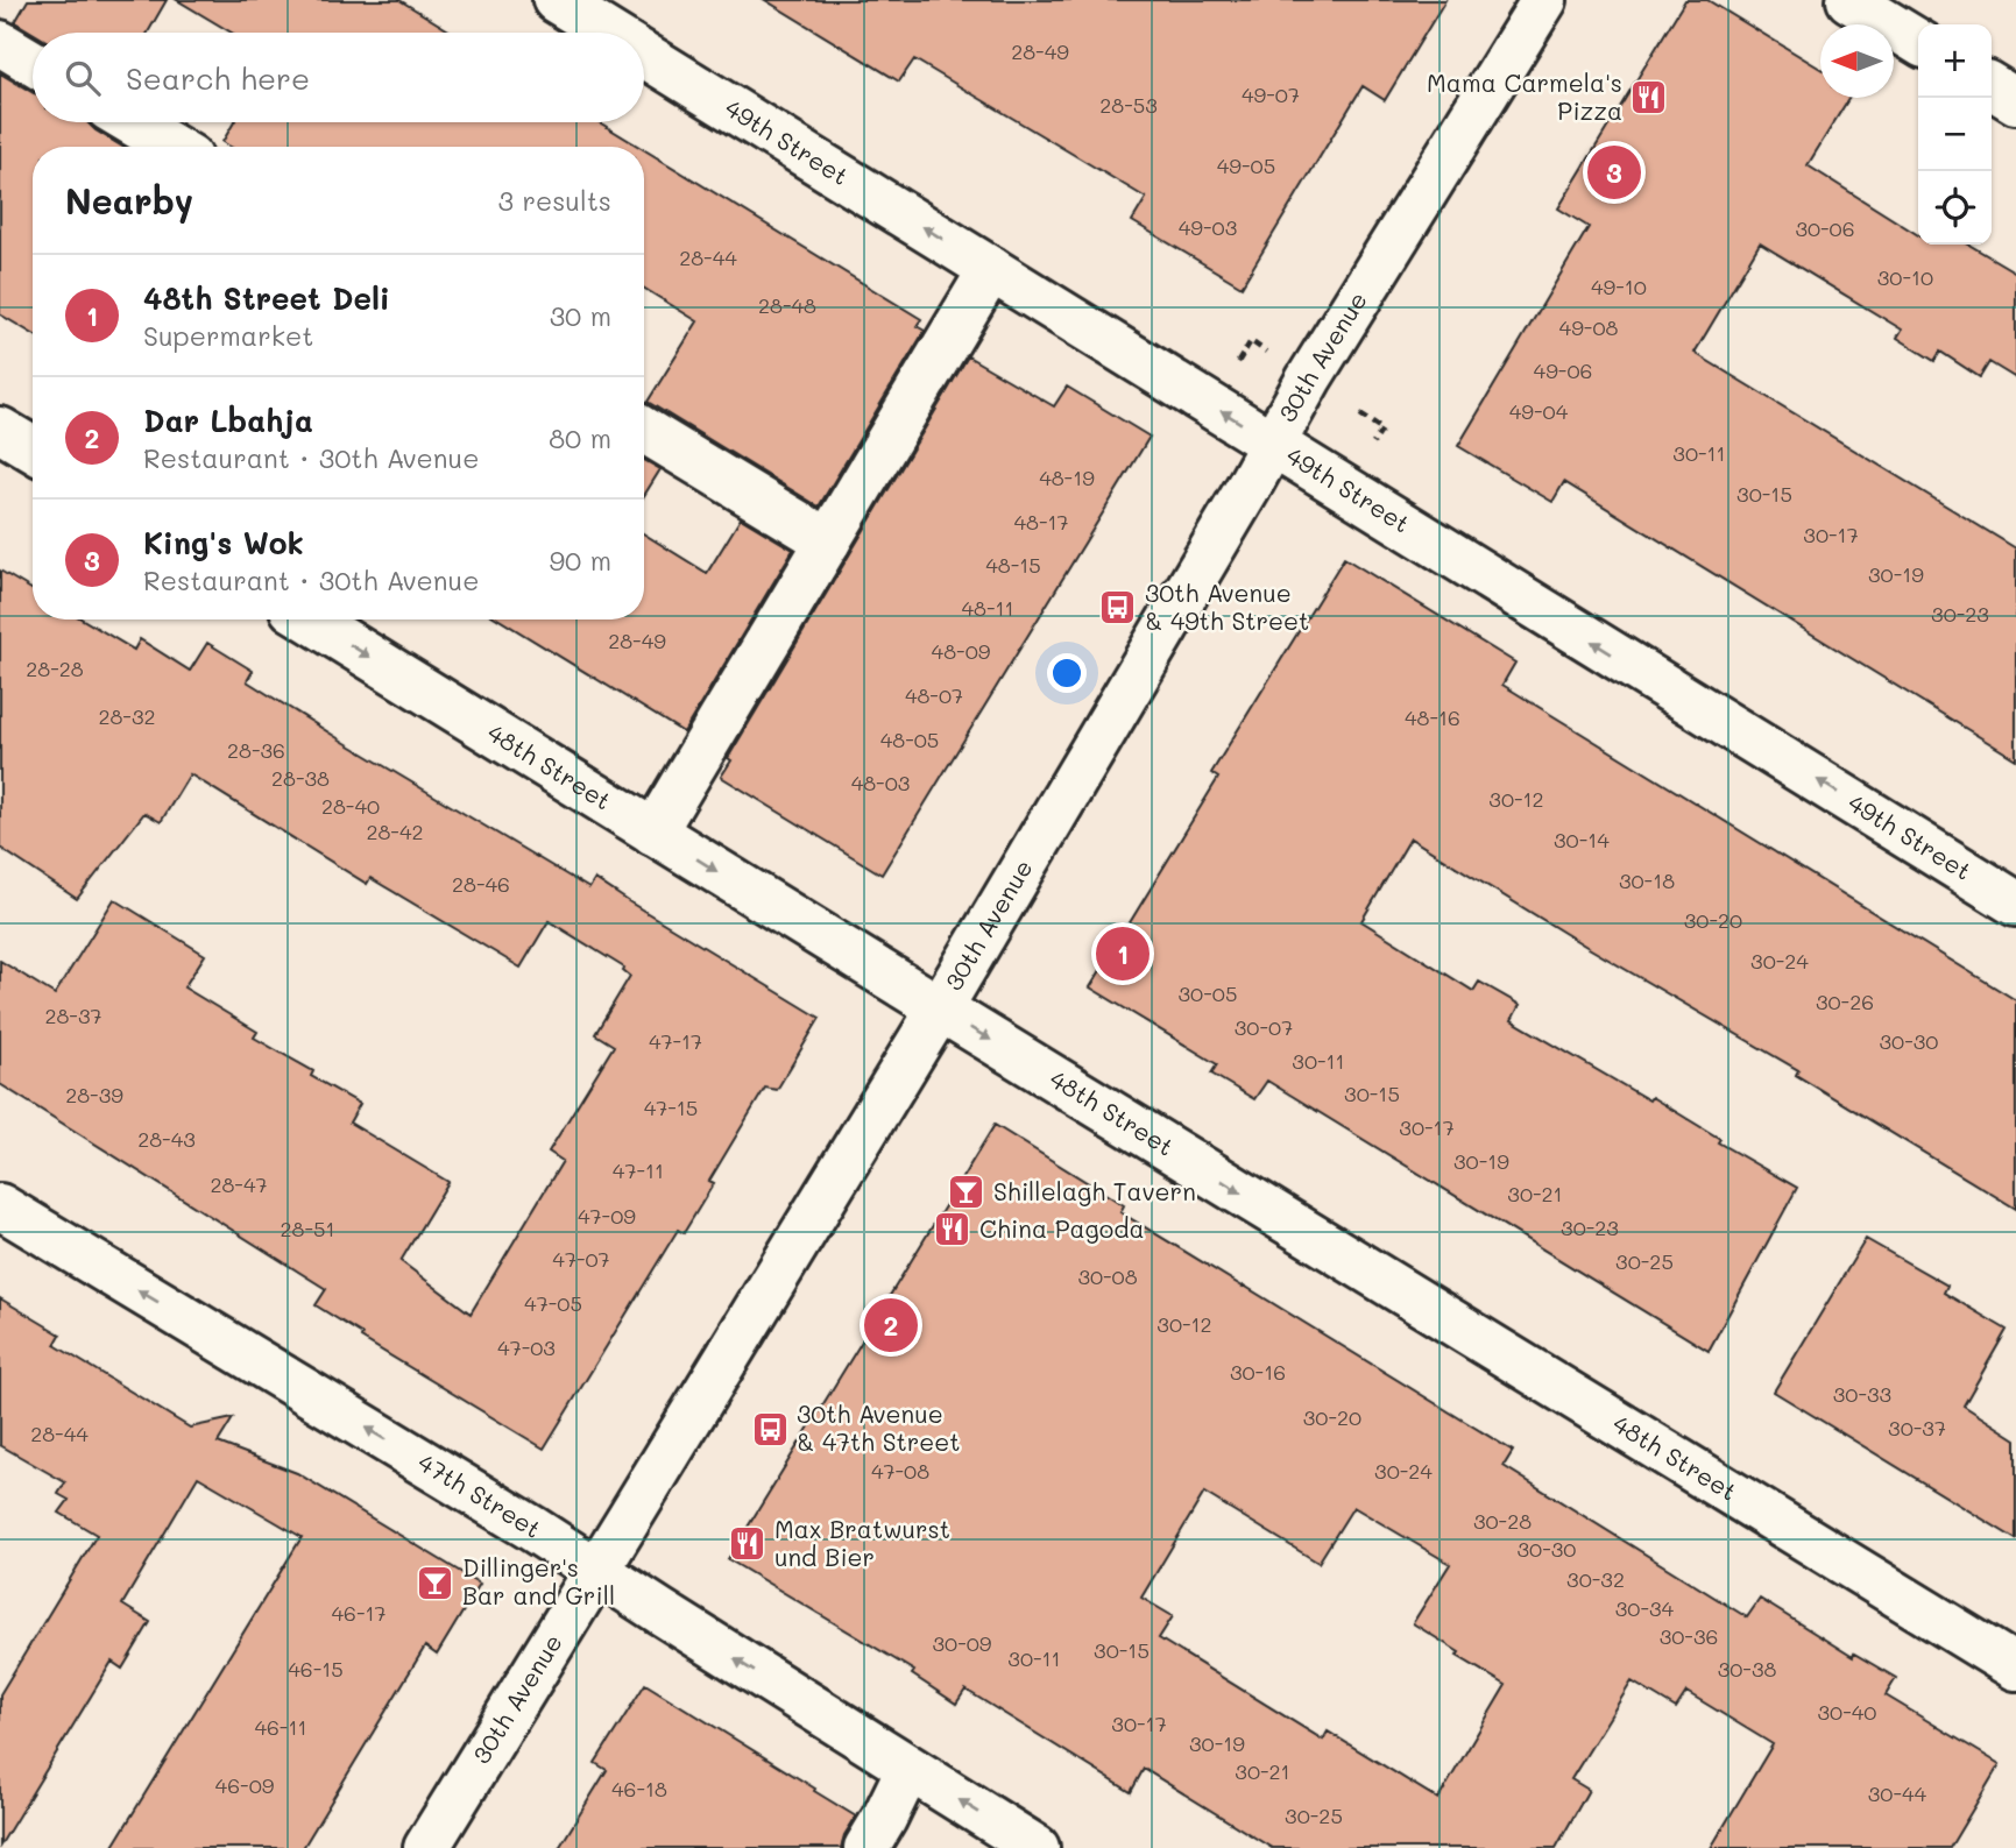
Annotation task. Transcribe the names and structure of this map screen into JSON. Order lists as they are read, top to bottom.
{
  "streets": {
    "street": [
      "49th Street",
      "30th Avenue",
      "48th Street",
      "47th Street"
    ]
  },
  "crossings": [
    ["49th Street", "30th Avenue"],
    ["30th Avenue", "48th Street"],
    ["30th Avenue", "47th Street"]
  ],
  "one_way": ["49th Street", "48th Street", "47th Street"],
  "places": {
    "restaurant": ["Mama Carmela's Pizza", "China Pagoda", "Max Bratwurst und Bier"],
    "bus stop": ["30th Avenue & 49th Street", "30th Avenue & 47th Street"],
    "bar": ["Shillelagh Tavern", "Dillinger's Bar and Grill"]
  },
  "house_numbers": [
    "28-49",
    "49-07",
    "28-53",
    "49-05",
    "49-03",
    "30-06",
    "28-44",
    "30-10",
    "49-10",
    "28-48",
    "49-08",
    "49-06",
    "49-04",
    "30-11",
    "48-19",
    "30-15",
    "48-17",
    "30-17",
    "48-15",
    "30-19",
    "48-11",
    "30-23",
    "28-49",
    "48-09",
    "28-28",
    "48-07",
    "28-32",
    "48-16",
    "48-05",
    "28-36",
    "28-38",
    "48-03",
    "30-12",
    "28-40",
    "28-42",
    "30-14",
    "30-18",
    "28-46",
    "30-20",
    "30-24",
    "30-05",
    "30-26",
    "28-37",
    "30-07",
    "47-17",
    "30-30",
    "30-11",
    "30-15",
    "28-39",
    "47-15",
    "30-17",
    "28-43",
    "30-19",
    "47-11",
    "28-47",
    "30-21",
    "47-09",
    "30-23",
    "28-51",
    "47-07",
    "30-25",
    "30-08",
    "47-05",
    "30-12",
    "47-03",
    "30-16",
    "30-33",
    "30-20",
    "30-37",
    "28-44",
    "47-08",
    "30-24",
    "30-28",
    "30-30",
    "30-32",
    "30-34",
    "46-17",
    "30-36",
    "30-09",
    "30-15",
    "30-11",
    "46-15",
    "30-38",
    "30-40",
    "30-17",
    "46-11",
    "30-19",
    "30-21",
    "46-09",
    "46-18",
    "30-44",
    "30-25"
  ],
  "north": "left",
  "page": {
    "map_buttons": ["+", "−"],
    "search": "Search here",
    "pins": ["3", "1", "2"],
    "heading": ["Nearby", "3 results"],
    "list": [
      {
        "mark": "1",
        "name": "48th Street Deli",
        "note": "Supermarket",
        "value": "30 m"
      },
      {
        "mark": "2",
        "name": "Dar Lbahja",
        "note": "Restaurant · 30th Avenue",
        "value": "80 m"
      },
      {
        "mark": "3",
        "name": "King's Wok",
        "note": "Restaurant · 30th Avenue",
        "value": "90 m"
      }
    ]
  }
}
